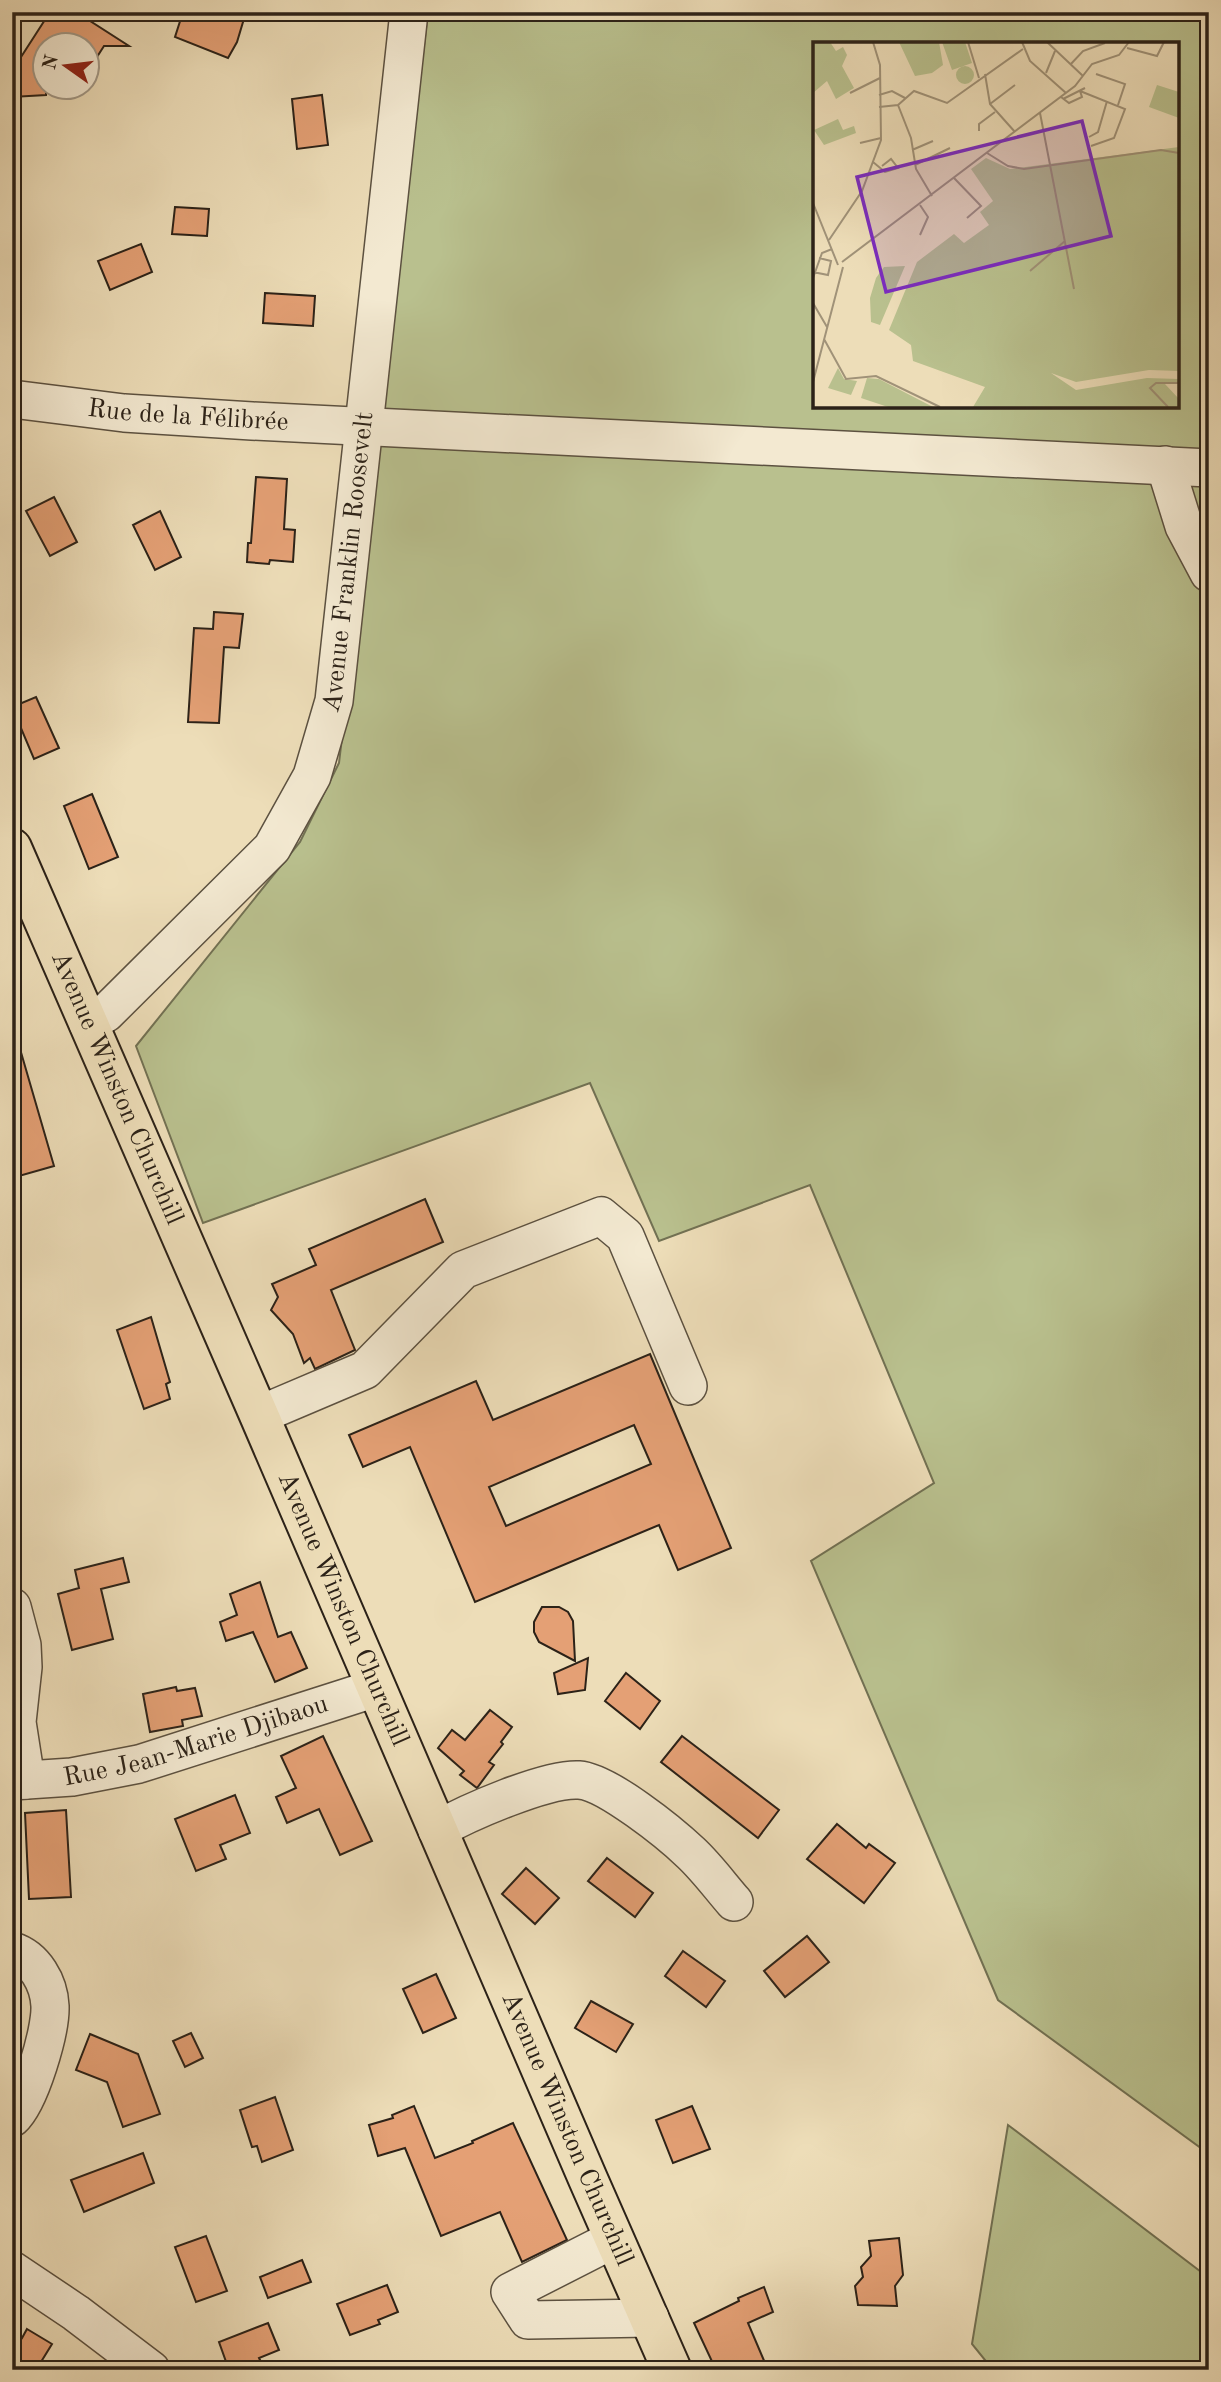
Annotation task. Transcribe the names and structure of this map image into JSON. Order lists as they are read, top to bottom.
{
  "streets": {
    "main road": ["Avenue Winston Churchill"],
    "street": ["Rue de la Félibrée", "Avenue Franklin Roosevelt", "Rue Jean-Marie Djibaou"]
  },
  "crossings": [
    ["Rue de la Félibrée", "Avenue Franklin Roosevelt"],
    ["Avenue Franklin Roosevelt", "Avenue Winston Churchill"],
    ["Avenue Winston Churchill", "Rue Jean-Marie Djibaou"]
  ],
  "north": "left"
}
